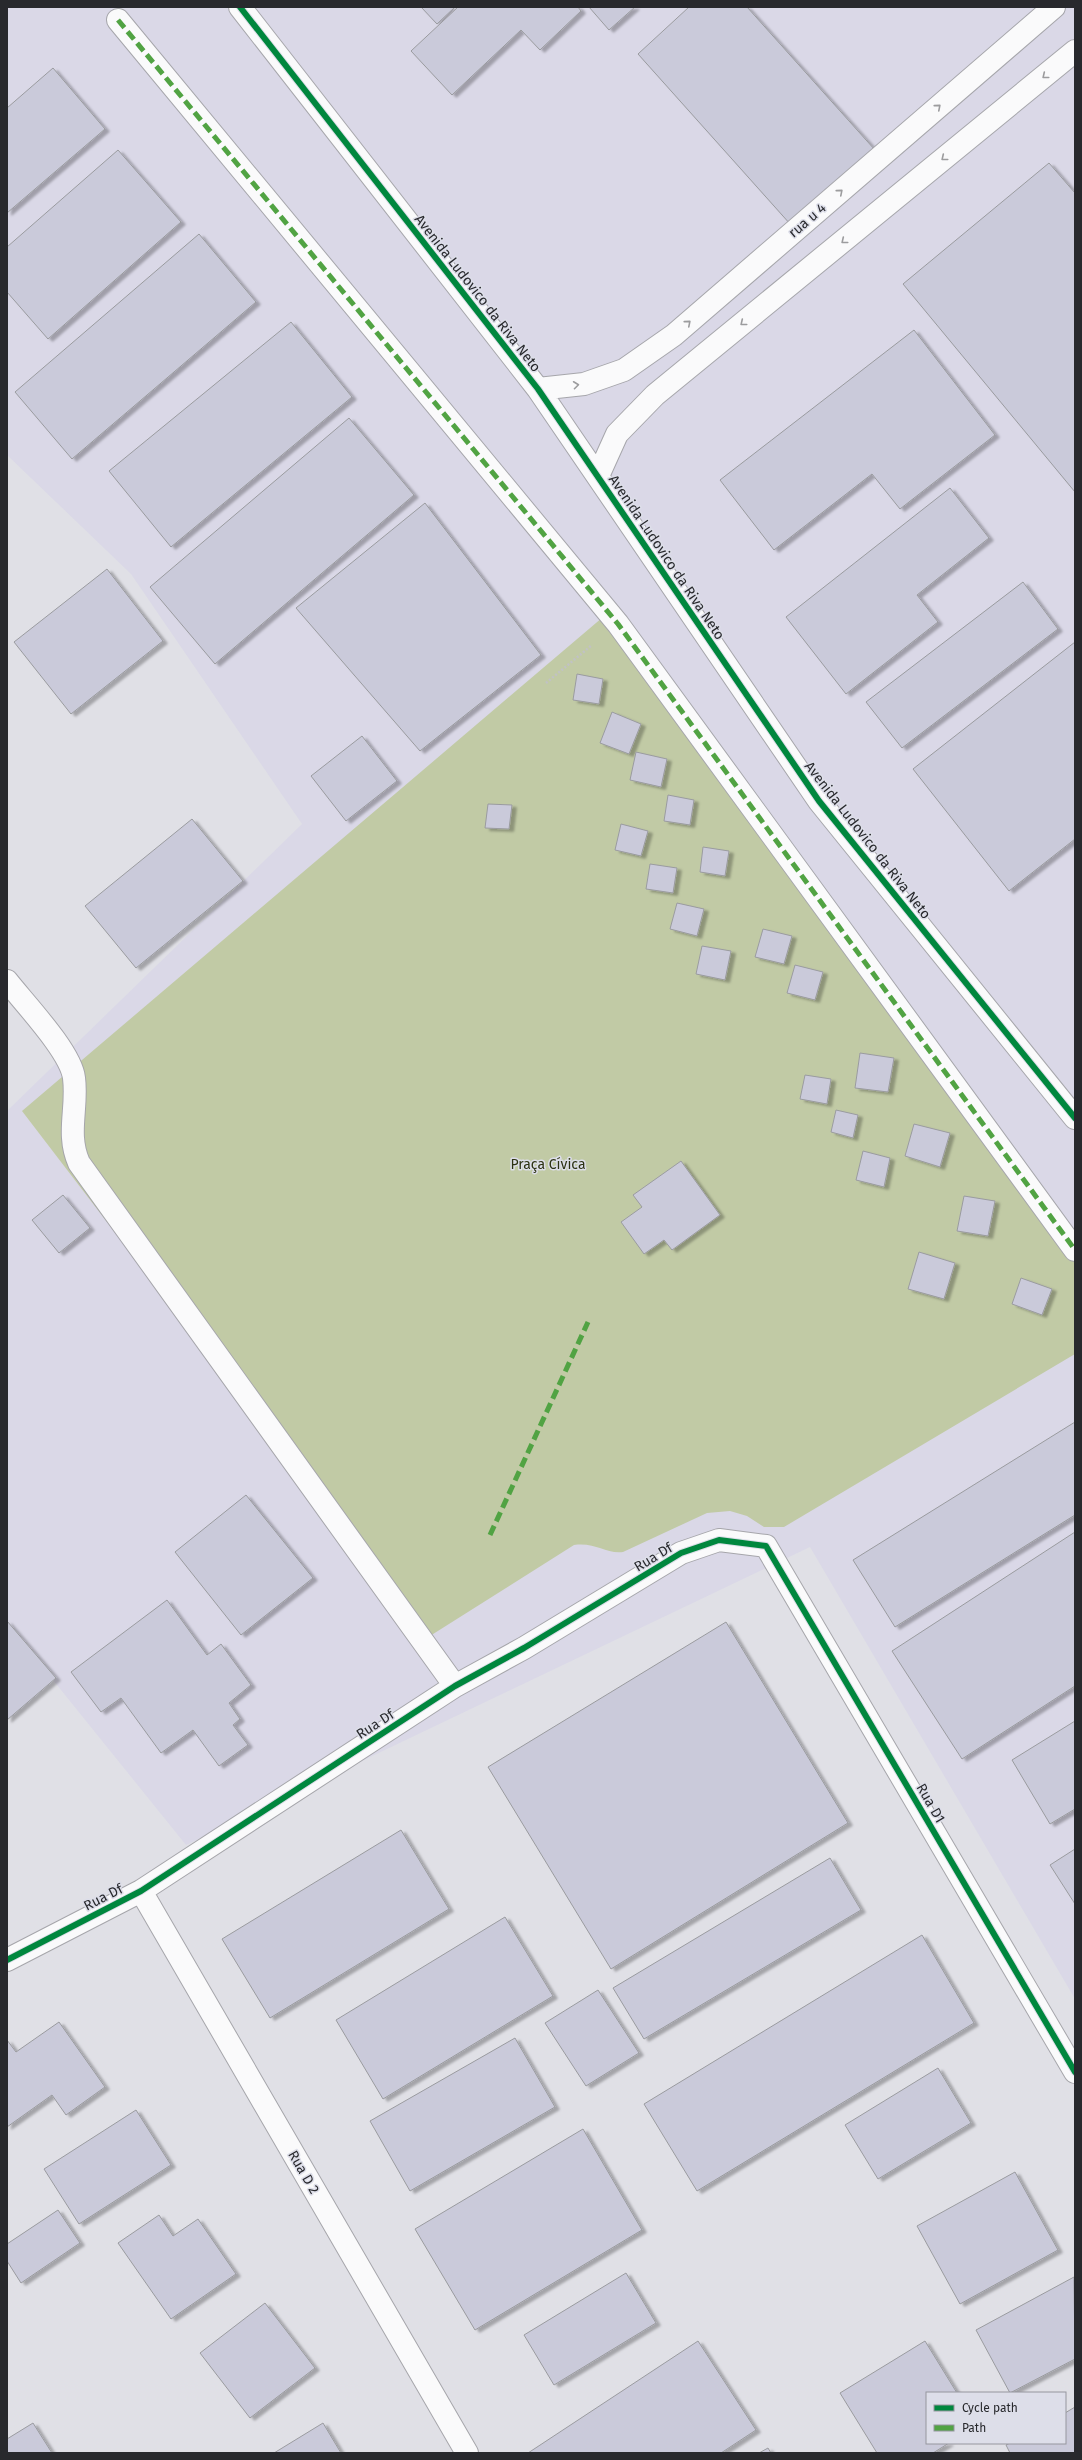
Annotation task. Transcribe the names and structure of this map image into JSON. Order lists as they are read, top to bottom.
{
  "streets": {
    "street": [
      "rua u 4",
      "Avenida Ludovico da Riva Neto",
      "Rua Df",
      "Rua D1",
      "Rua D 2"
    ]
  },
  "crossings": [
    ["rua u 4", "Avenida Ludovico da Riva Neto"],
    ["Rua Df", "Rua D1"],
    ["Rua Df", "Rua D 2"]
  ],
  "parks": ["Praça Cívica"],
  "legend": ["Cycle path", "Path"]
}
